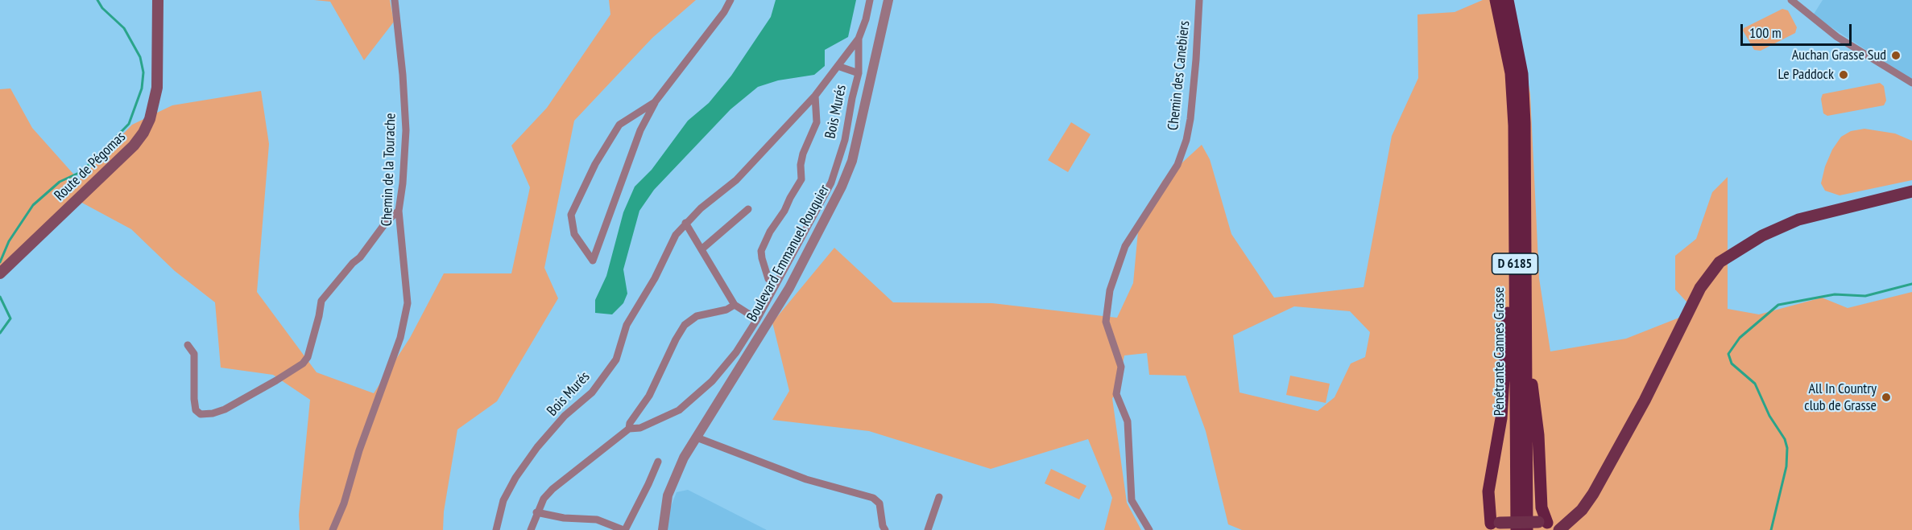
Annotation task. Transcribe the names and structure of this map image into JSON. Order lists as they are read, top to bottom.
{
  "streets": {
    "highway": ["D 6185", "Pénétrante Cannes Grasse"],
    "main road": ["Route de Pégomas"],
    "street": [
      "Chemin des Canebiers",
      "Bois Murés",
      "Chemin de la Tourache",
      "Boulevard Emmanuel Rouquier"
    ]
  },
  "places": ["Auchan Grasse Sud", "Le Paddock", "All In Country club de Grasse"],
  "scale_bar": "100 m"
}
